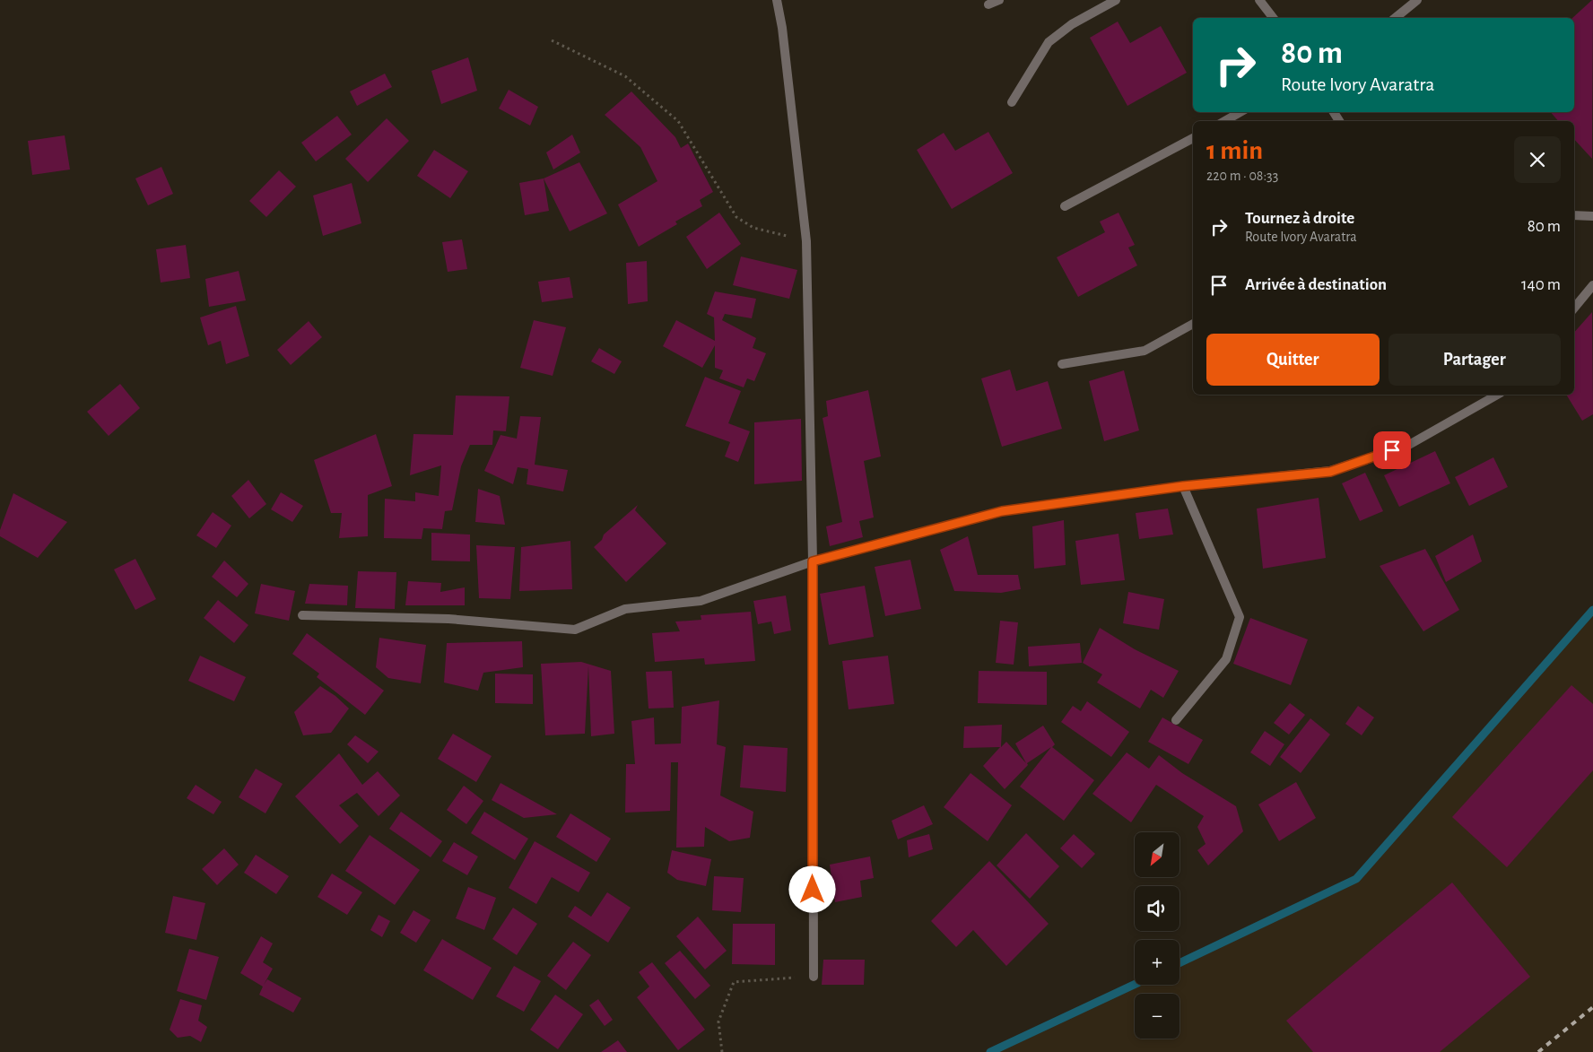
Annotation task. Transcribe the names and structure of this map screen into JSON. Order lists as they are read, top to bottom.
{
  "north": "bottom left",
  "page": {
    "turn": ["80 m", "Route Ivory Avaratra"],
    "heading": ["1 min", "220 m · 08:33"],
    "list": [
      {
        "name": "Tournez à droite",
        "note": "Route Ivory Avaratra",
        "value": "80 m"
      },
      {
        "name": "Arrivée à destination",
        "value": "140 m"
      }
    ],
    "buttons": ["Quitter", "Partager"],
    "map_buttons": ["+", "−"]
  }
}
